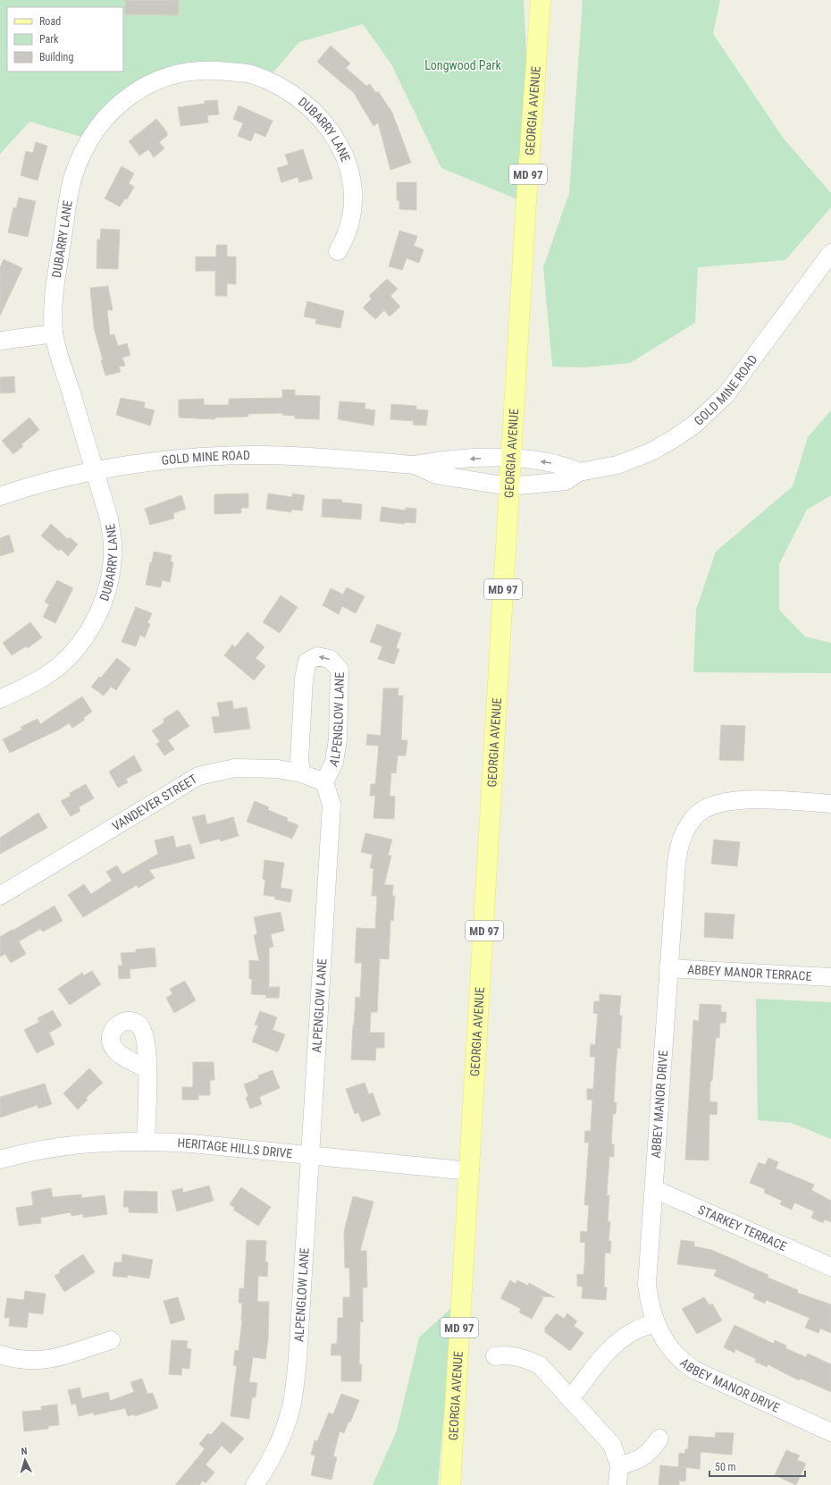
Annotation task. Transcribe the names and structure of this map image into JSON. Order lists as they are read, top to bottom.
{
  "streets": {
    "main road": ["GEORGIA AVENUE", "MD 97"],
    "street": [
      "DUBARRY LANE",
      "GOLD MINE ROAD",
      "ALPENGLOW LANE",
      "VANDEVER STREET",
      "ABBEY MANOR TERRACE",
      "ABBEY MANOR DRIVE",
      "HERITAGE HILLS DRIVE",
      "STARKEY TERRACE"
    ]
  },
  "crossings": [
    ["GEORGIA AVENUE", "GOLD MINE ROAD"],
    ["GEORGIA AVENUE", "HERITAGE HILLS DRIVE"],
    ["DUBARRY LANE", "GOLD MINE ROAD"],
    ["ALPENGLOW LANE", "VANDEVER STREET"],
    ["ALPENGLOW LANE", "HERITAGE HILLS DRIVE"],
    ["ABBEY MANOR TERRACE", "ABBEY MANOR DRIVE"],
    ["ABBEY MANOR DRIVE", "STARKEY TERRACE"]
  ],
  "parks": ["Longwood Park"],
  "legend": ["Road", "Park", "Building"],
  "scale_bar": "50 m",
  "north": "top"
}
